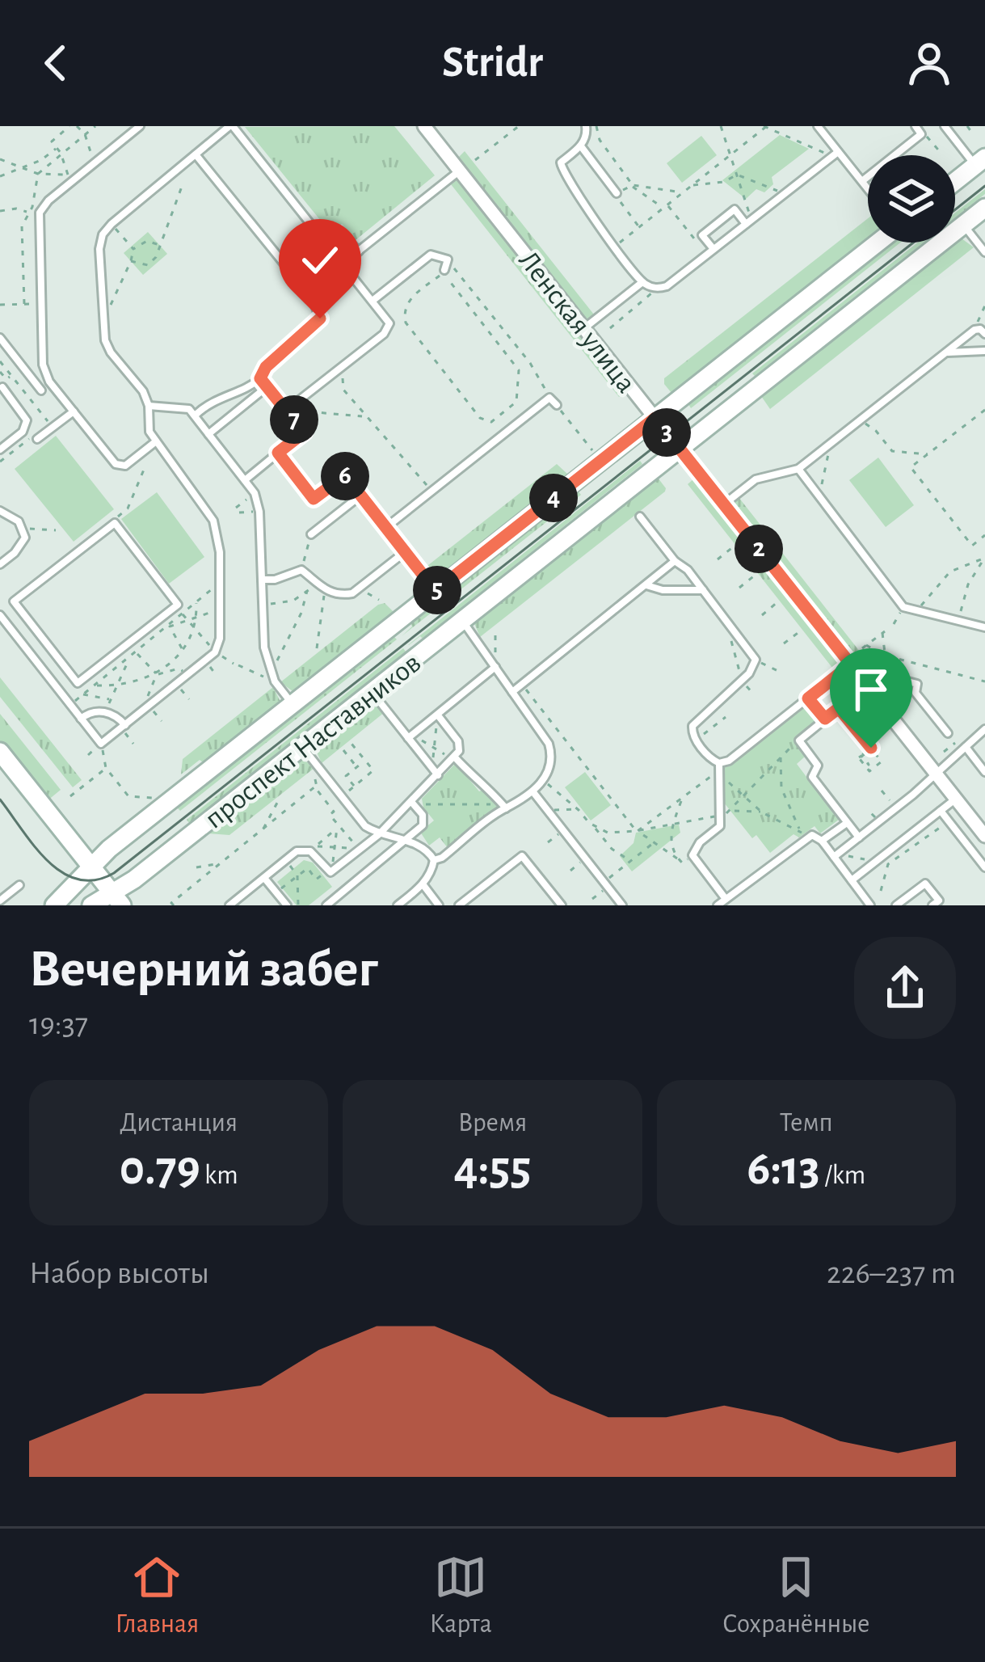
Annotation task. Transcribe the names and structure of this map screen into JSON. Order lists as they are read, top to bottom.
{
  "streets": {
    "main road": ["проспект Наставников"],
    "street": ["Ленская улица"]
  },
  "crossings": [
    ["Ленская улица", "проспект Наставников"]
  ],
  "page": {
    "header": "Stridr",
    "pins": [
      "7",
      "3",
      "6",
      "4",
      "2",
      "5"
    ],
    "heading": ["Вечерний забег", "19:37"],
    "stats": [
      ["Дистанция", "0.79 km"],
      ["Время", "4:55"],
      ["Темп", "6:13 /km"]
    ],
    "chart": ["Набор высоты", "226–237 m"],
    "tabs": ["Главная", "Карта", "Сохранённые"]
  }
}
